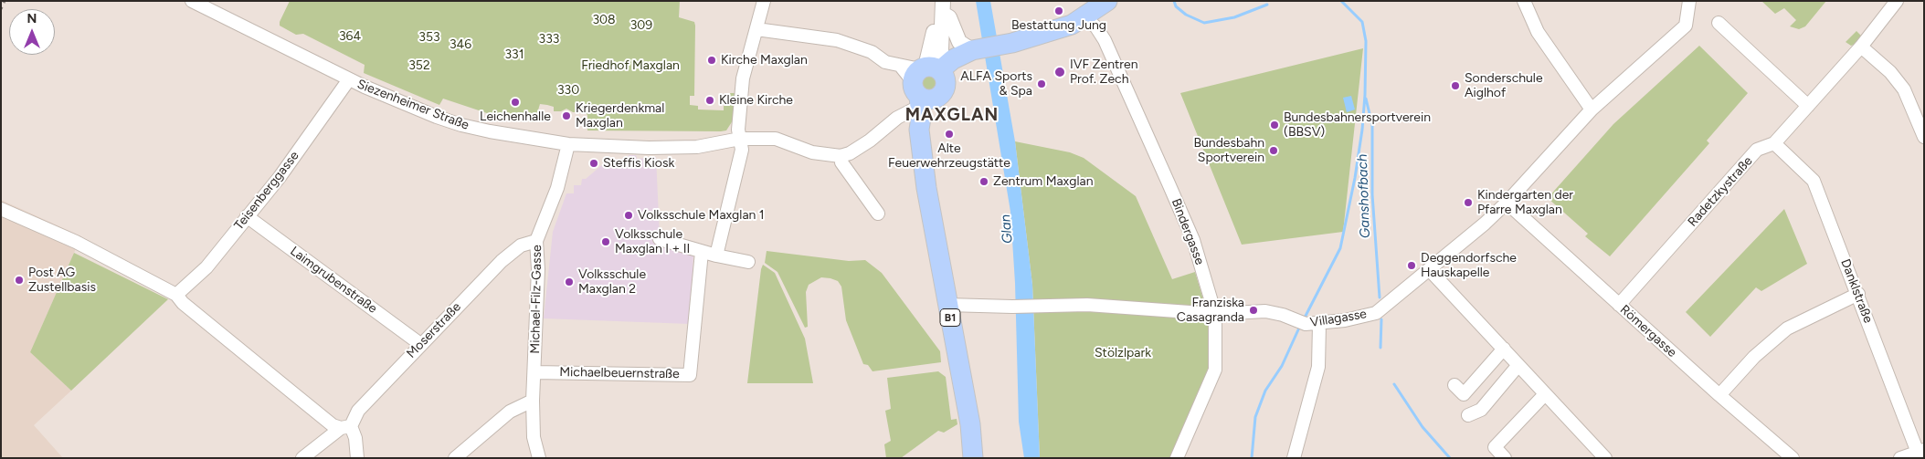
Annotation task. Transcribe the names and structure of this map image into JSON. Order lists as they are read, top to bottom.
{
  "streets": {
    "main road": ["B1"],
    "street": [
      "Siezenheimer Straße",
      "Teisenberggasse",
      "Radetzkystraße",
      "Bindergasse",
      "Laimgrubenstraße",
      "Danklstraße",
      "Michael-Filz-Gasse",
      "Villagasse",
      "Moserstraße",
      "Römergasse",
      "Michaelbeuernstraße"
    ]
  },
  "crossings": [
    ["Siezenheimer Straße", "Teisenberggasse"],
    ["Siezenheimer Straße", "Michael-Filz-Gasse"],
    ["Teisenberggasse", "Laimgrubenstraße"],
    ["Radetzkystraße", "Danklstraße"],
    ["Radetzkystraße", "Römergasse"],
    ["Bindergasse", "Villagasse"],
    ["Laimgrubenstraße", "Moserstraße"],
    ["Michael-Filz-Gasse", "Moserstraße"],
    ["Michael-Filz-Gasse", "Michaelbeuernstraße"],
    ["Villagasse", "Römergasse"]
  ],
  "districts": ["MAXGLAN"],
  "water": ["Ganshofbach", "Glan"],
  "parks": [
    "308",
    "309",
    "364",
    "353",
    "333",
    "346",
    "331",
    "352",
    "Friedhof Maxglan",
    "330",
    "Stölzlpark"
  ],
  "places": [
    "Bestattung Jung",
    "Kirche Maxglan",
    "IVF Zentren Prof. Zech",
    "ALFA Sports & Spa",
    "Sonderschule Aiglhof",
    "Kleine Kirche",
    "Leichenhalle",
    "Kriegerdenkmal Maxglan",
    "Bundesbahnersportverein (BBSV)",
    "Alte Feuerwehrzeugstätte",
    "Bundesbahn Sportverein",
    "Steffis Kiosk",
    "Zentrum Maxglan",
    "Kindergarten der Pfarre Maxglan",
    "Volksschule Maxglan 1",
    "Volksschule Maxglan I + II",
    "Deggendorfsche Hauskapelle",
    "Post AG Zustellbasis",
    "Volksschule Maxglan 2",
    "Franziska Casagranda"
  ],
  "north": "top"
}
